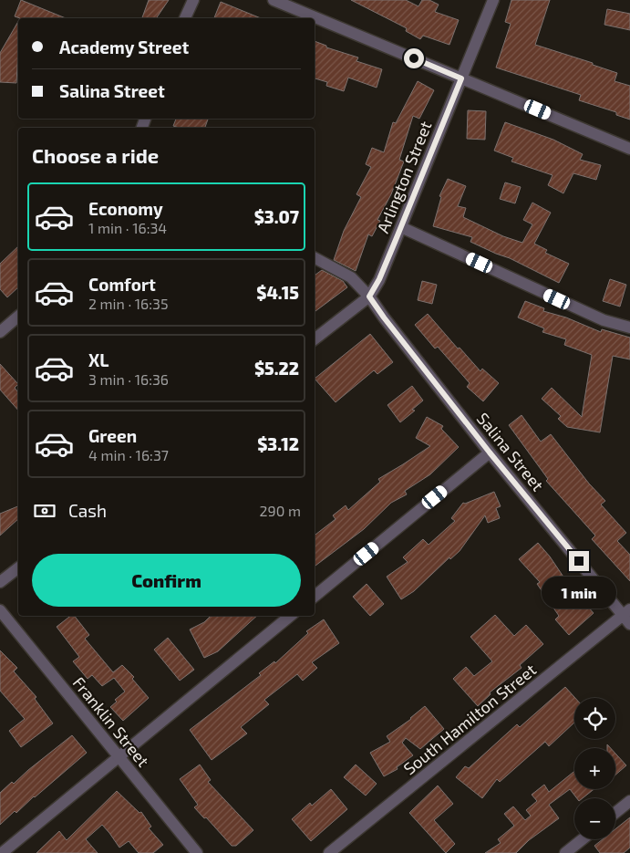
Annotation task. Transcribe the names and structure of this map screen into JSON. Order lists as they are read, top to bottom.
{
  "streets": {
    "street": [
      "Arlington Street",
      "Salina Street",
      "South Hamilton Street",
      "Franklin Street"
    ]
  },
  "crossings": [
    ["Arlington Street", "Salina Street"],
    ["Salina Street", "South Hamilton Street"]
  ],
  "page": {
    "banner": ["Academy Street", "Salina Street"],
    "heading": "Choose a ride",
    "list": [
      {
        "name": "Economy",
        "note": "1 min · 16:34",
        "value": "$3.07"
      },
      {
        "name": "Comfort",
        "note": "2 min · 16:35",
        "value": "$4.15"
      },
      {
        "name": "XL",
        "note": "3 min · 16:36",
        "value": "$5.22"
      },
      {
        "name": "Green",
        "note": "4 min · 16:37",
        "value": "$3.12"
      }
    ],
    "pay": ["Cash", "290 m"],
    "buttons": "Confirm",
    "bubble": "1 min",
    "map_buttons": ["+", "−"]
  }
}
